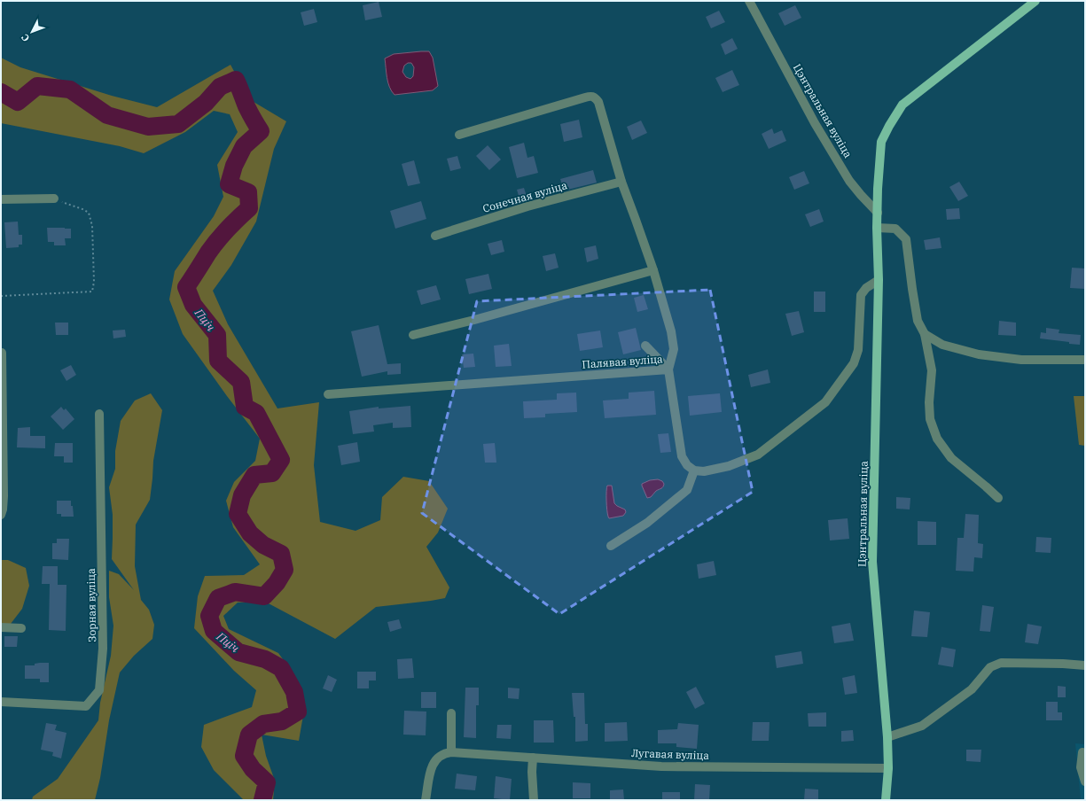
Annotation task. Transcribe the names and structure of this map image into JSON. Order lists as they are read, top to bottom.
{
  "streets": {
    "main road": ["Цэнтральная вуліца"],
    "street": [
      "Сонечная вуліца",
      "Палявая вуліца",
      "Зорная вуліца",
      "Лугавая вуліца"
    ]
  },
  "crossings": [
    ["Цэнтральная вуліца", "Лугавая вуліца"]
  ],
  "water": ["Пціч"],
  "north": "bottom left"
}
